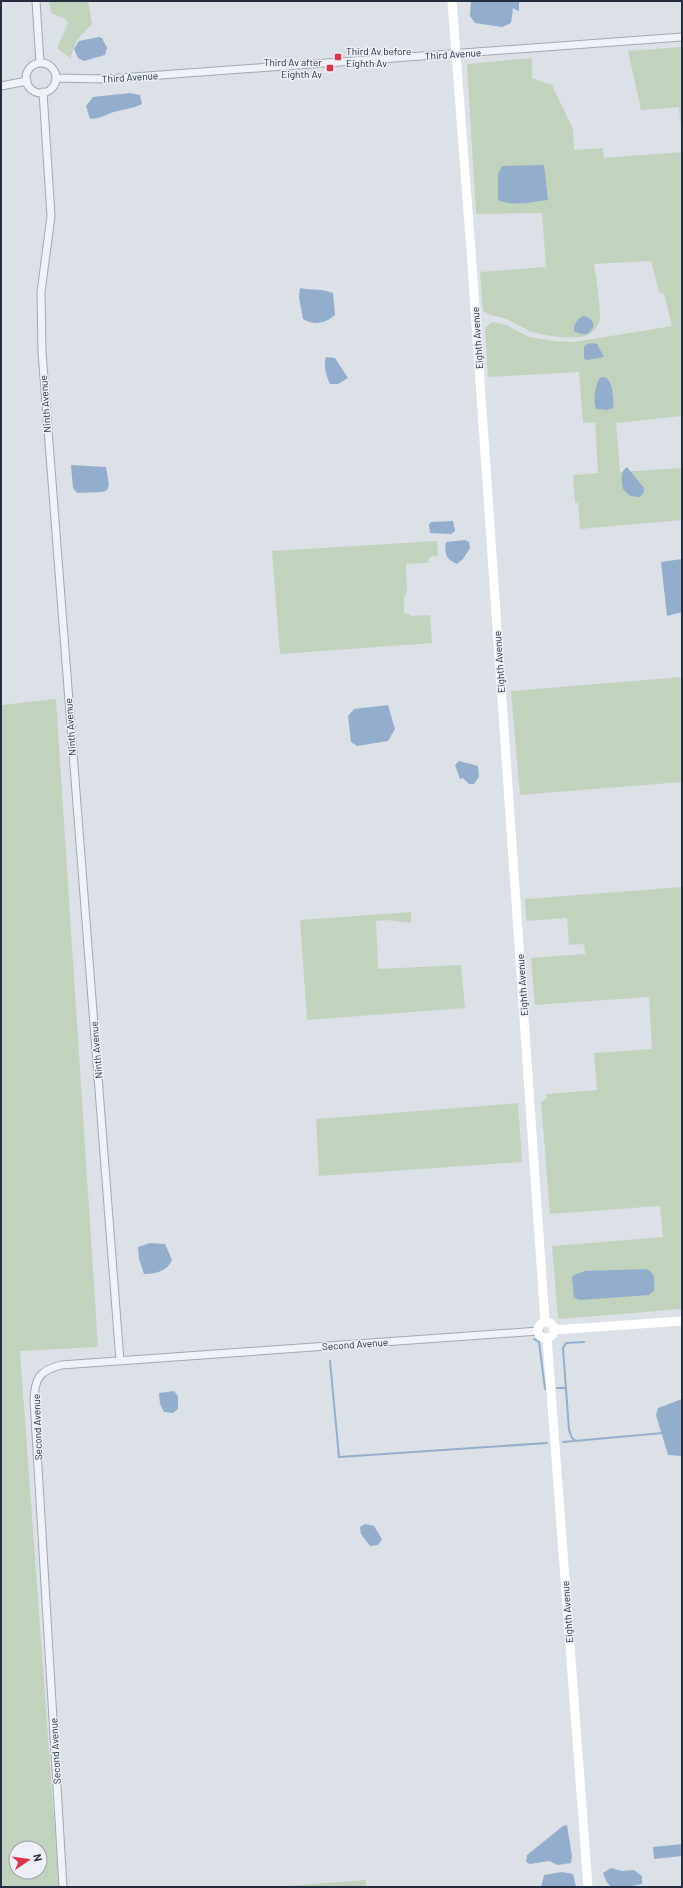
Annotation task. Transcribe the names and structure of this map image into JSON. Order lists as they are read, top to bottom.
{
  "streets": {
    "main road": ["Eighth Avenue"],
    "street": ["Third Avenue", "Ninth Avenue", "Second Avenue"]
  },
  "crossings": [
    ["Third Avenue", "Eighth Avenue"],
    ["Third Avenue", "Ninth Avenue"],
    ["Eighth Avenue", "Second Avenue"],
    ["Ninth Avenue", "Second Avenue"]
  ],
  "places": {
    "transit": ["Third Av before Eighth Av", "Third Av after Eighth Av"]
  },
  "north": "right"
}
